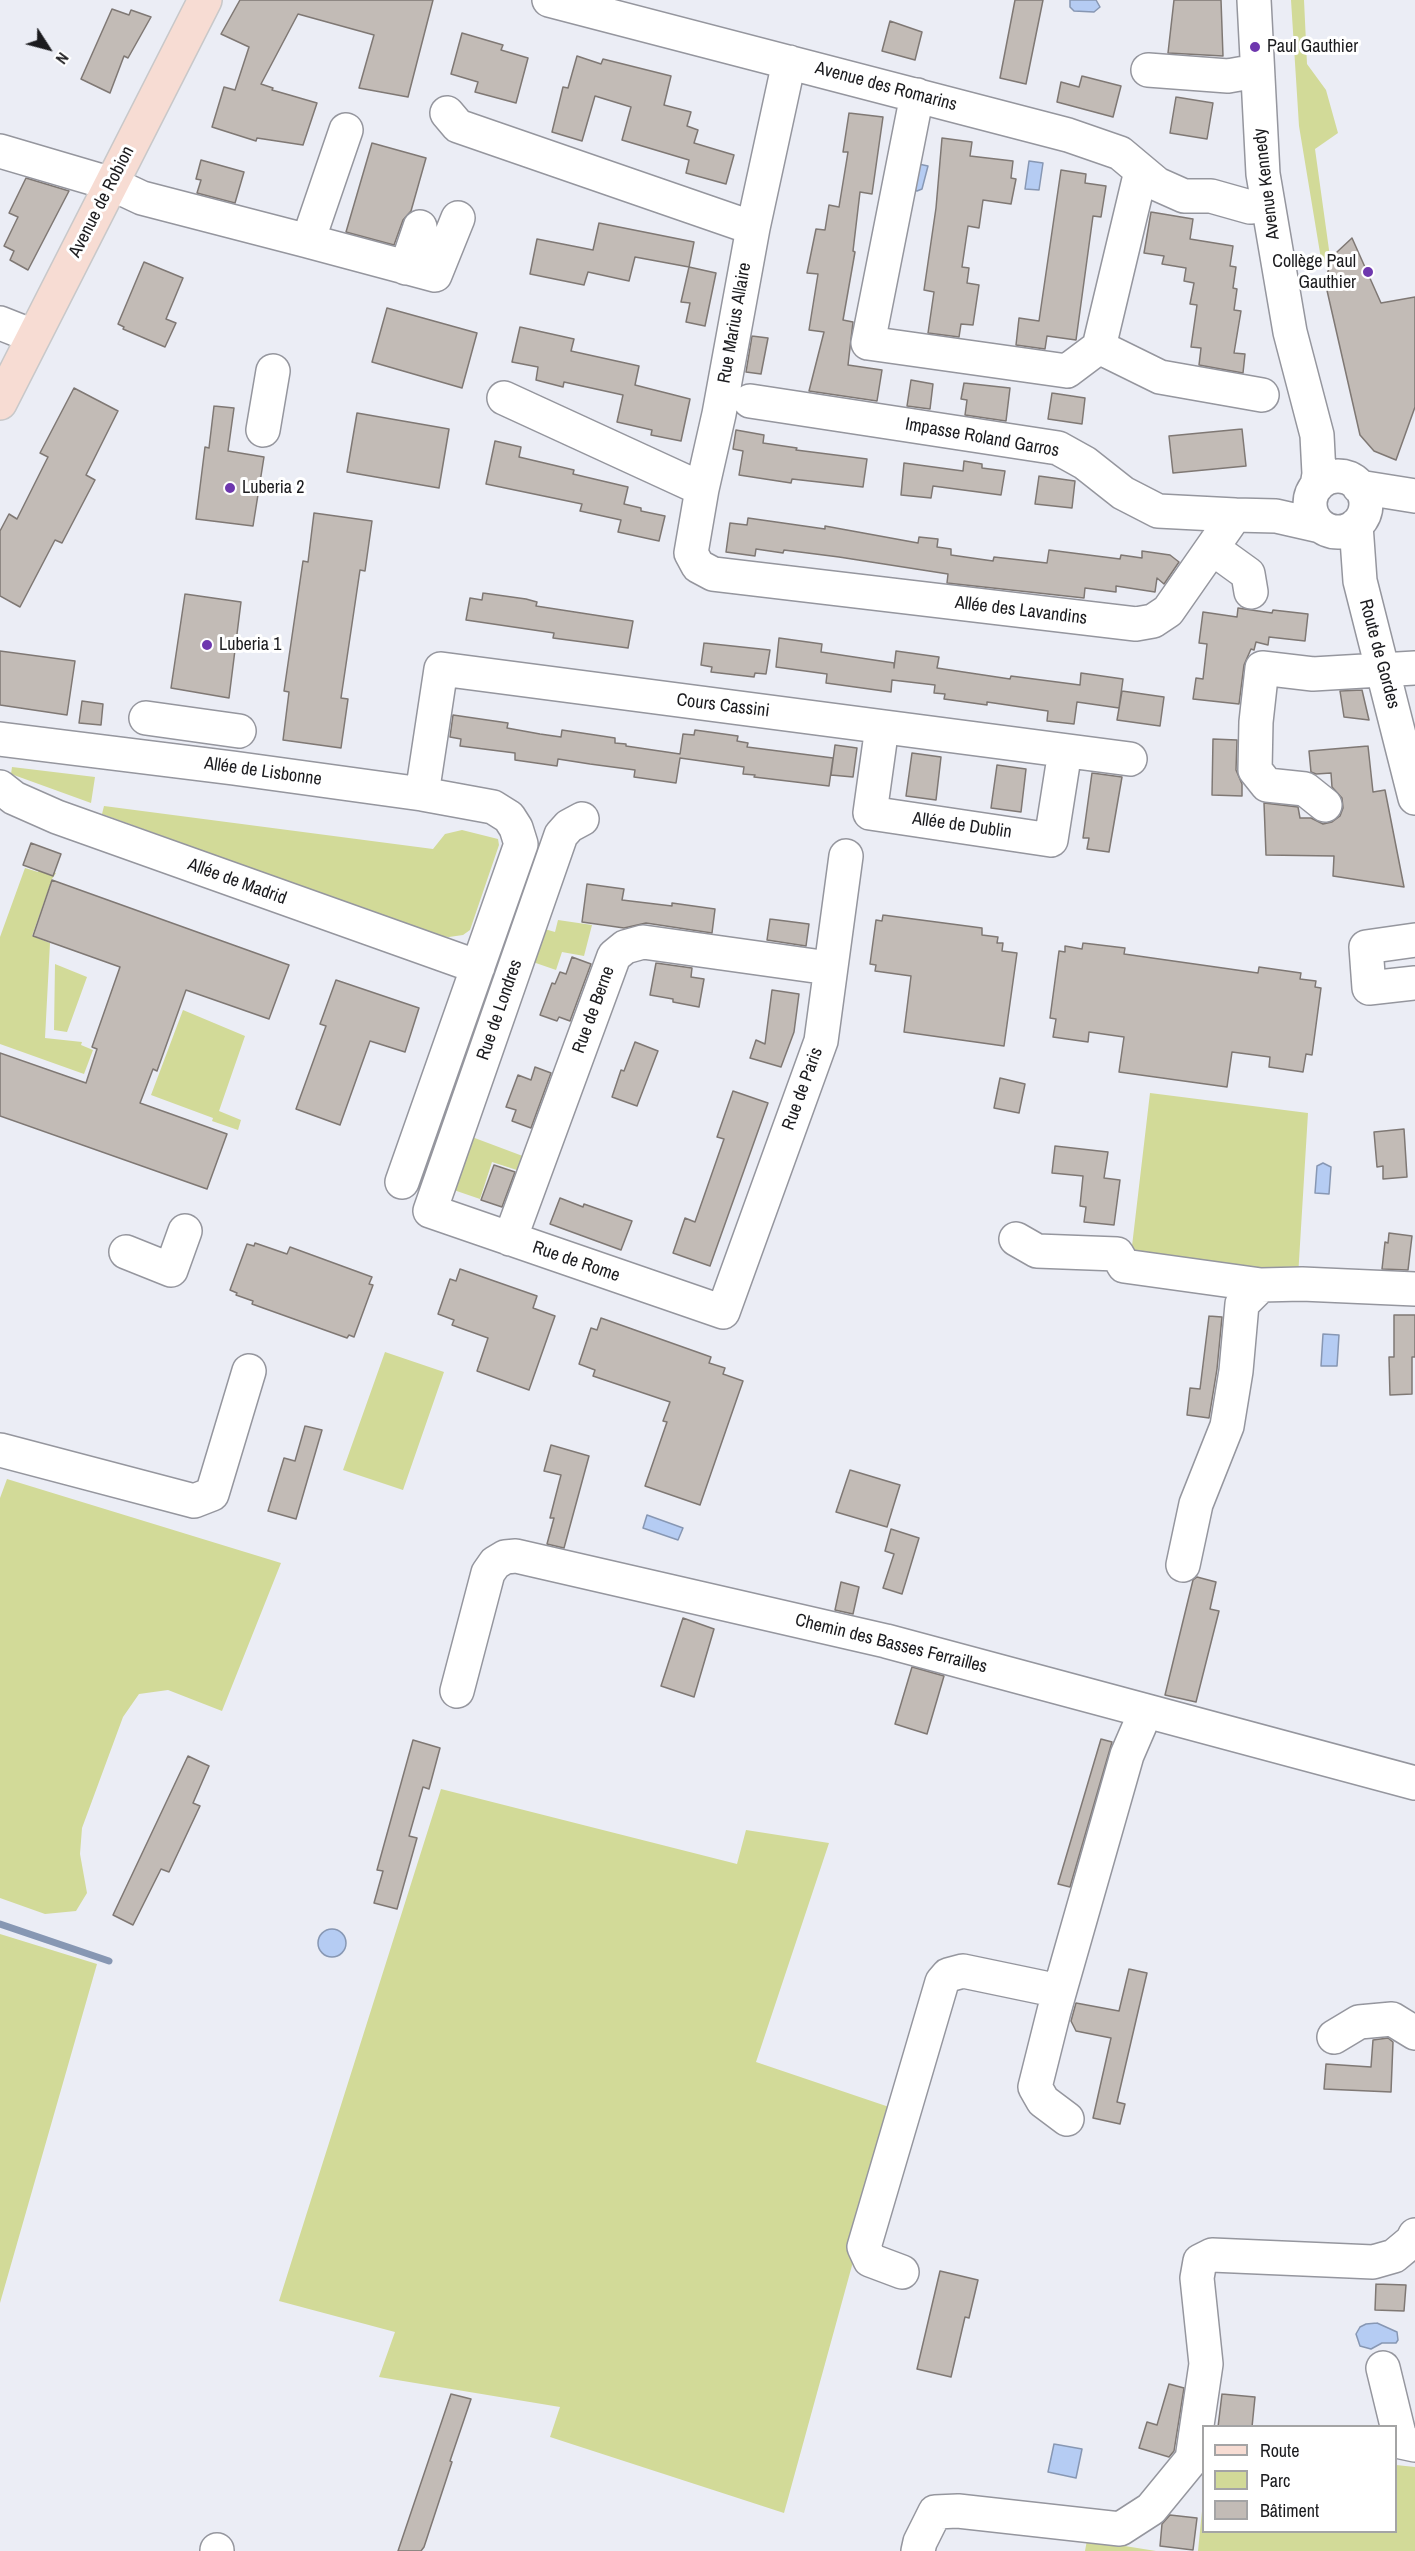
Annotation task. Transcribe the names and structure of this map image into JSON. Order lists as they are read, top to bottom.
{
  "streets": {
    "main road": ["Avenue de Robion"],
    "street": [
      "Avenue des Romarins",
      "Avenue Kennedy",
      "Rue Marius Allaire",
      "Impasse Roland Garros",
      "Allée des Lavandins",
      "Route de Gordes",
      "Cours Cassini",
      "Allée de Lisbonne",
      "Allée de Dublin",
      "Allée de Madrid",
      "Rue de Londres",
      "Rue de Berne",
      "Rue de Paris",
      "Rue de Rome",
      "Chemin des Basses Ferrailles"
    ]
  },
  "crossings": [
    ["Avenue des Romarins", "Avenue Kennedy"],
    ["Avenue des Romarins", "Rue Marius Allaire"],
    ["Avenue Kennedy", "Route de Gordes"],
    ["Rue Marius Allaire", "Allée des Lavandins"],
    ["Impasse Roland Garros", "Allée des Lavandins"],
    ["Cours Cassini", "Allée de Lisbonne"],
    ["Cours Cassini", "Allée de Dublin"],
    ["Allée de Lisbonne", "Allée de Madrid"],
    ["Rue de Londres", "Rue de Rome"],
    ["Rue de Berne", "Rue de Paris"],
    ["Rue de Berne", "Rue de Rome"],
    ["Rue de Paris", "Rue de Rome"]
  ],
  "places": [
    "Paul Gauthier",
    "Collège Paul Gauthier",
    "Luberia 2",
    "Luberia 1"
  ],
  "legend": ["Route", "Parc", "Bâtiment"],
  "north": "bottom right"
}
